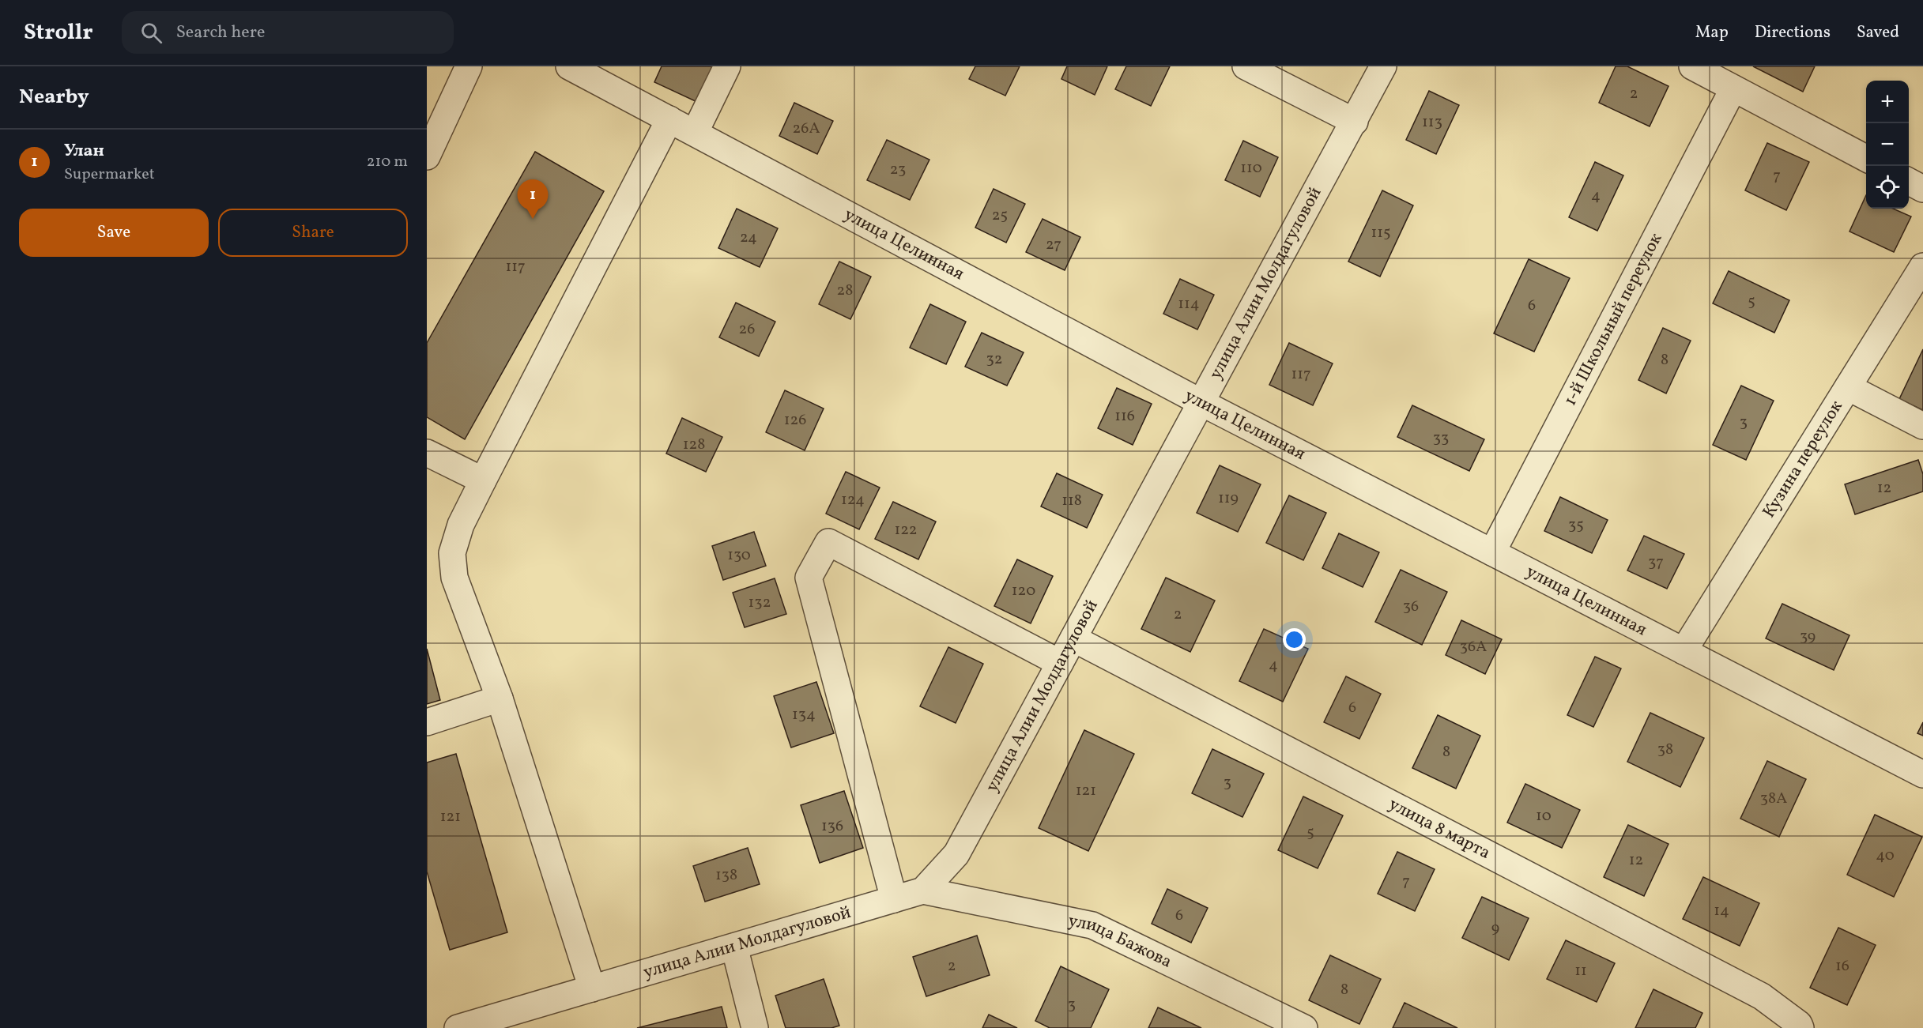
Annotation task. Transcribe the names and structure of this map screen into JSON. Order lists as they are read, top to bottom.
{
  "streets": {
    "street": [
      "улица Целинная",
      "улица Алии Молдагуловой",
      "1-й Школьный переулок",
      "Кузина переулок",
      "улица 8 марта",
      "улица Бажова"
    ]
  },
  "crossings": [
    ["улица Целинная", "улица Алии Молдагуловой"],
    ["улица Целинная", "1-й Школьный переулок"],
    ["улица Целинная", "Кузина переулок"],
    ["улица Алии Молдагуловой", "улица 8 марта"],
    ["улица Алии Молдагуловой", "улица Бажова"]
  ],
  "house_numbers": [
    "2",
    "113",
    "26А",
    "110",
    "23",
    "7",
    "4",
    "25",
    "115",
    "24",
    "27",
    "117",
    "28",
    "5",
    "114",
    "6",
    "26",
    "32",
    "8",
    "117",
    "116",
    "126",
    "3",
    "33",
    "128",
    "12",
    "119",
    "124",
    "118",
    "35",
    "122",
    "130",
    "37",
    "120",
    "132",
    "36",
    "2",
    "39",
    "36А",
    "4",
    "6",
    "134",
    "38",
    "8",
    "3",
    "121",
    "38А",
    "10",
    "121",
    "136",
    "5",
    "40",
    "12",
    "138",
    "7",
    "14",
    "6",
    "9",
    "2",
    "16",
    "11",
    "8",
    "3"
  ],
  "page": {
    "header": "Strollr",
    "search": "Search here",
    "nav": ["Map", "Directions", "Saved"],
    "heading": "Nearby",
    "map_buttons": ["+", "−"],
    "list": [
      {
        "mark": "1",
        "name": "Улан",
        "note": "Supermarket",
        "value": "210 m"
      }
    ],
    "pins": "1",
    "buttons": ["Save", "Share"]
  }
}
